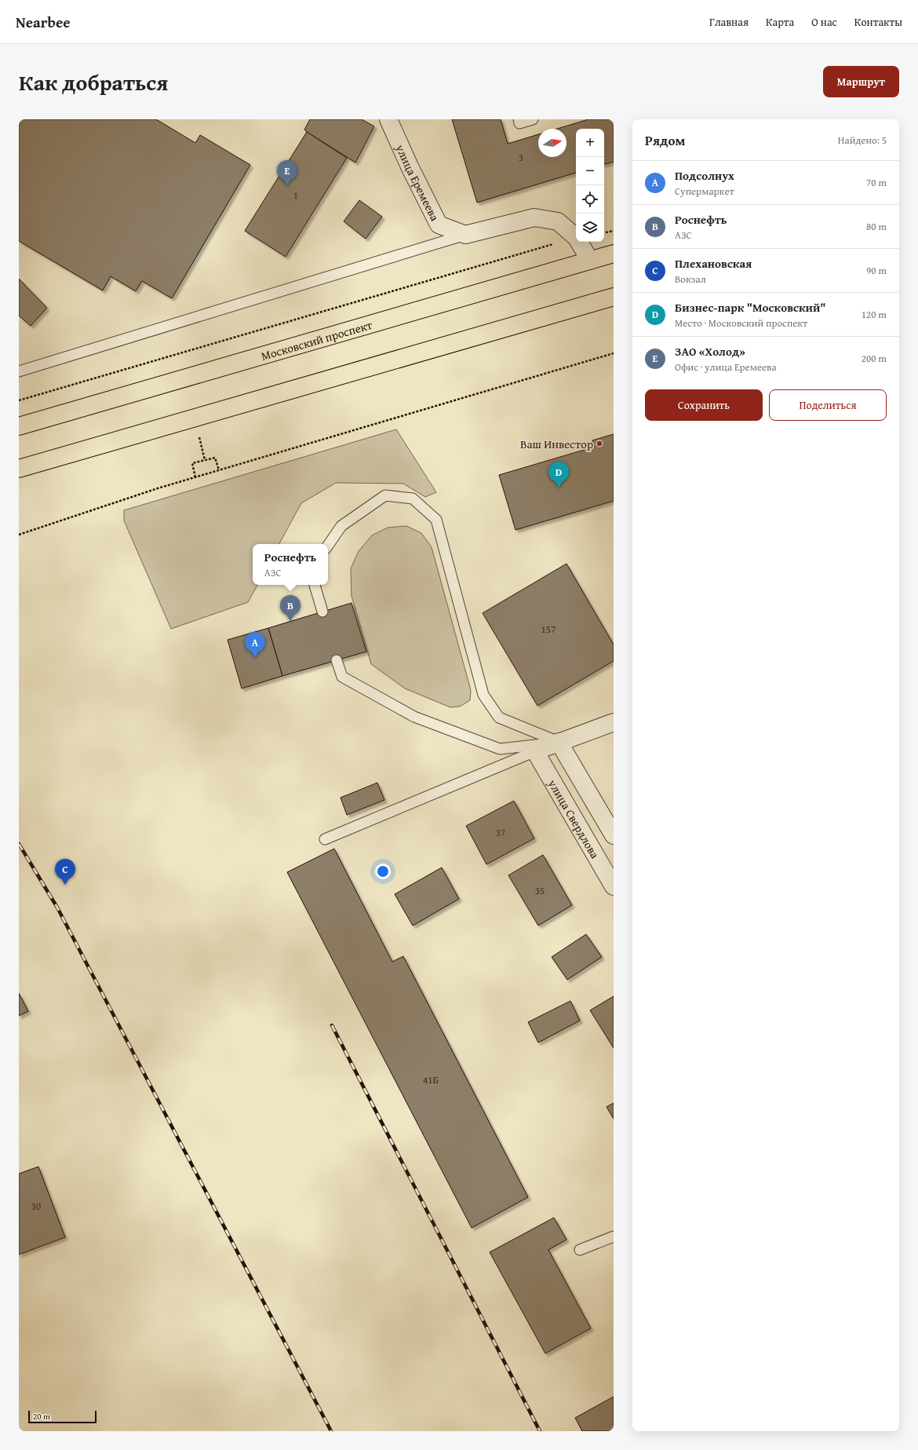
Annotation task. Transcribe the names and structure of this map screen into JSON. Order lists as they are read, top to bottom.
{
  "streets": {
    "main road": ["Московский проспект"],
    "street": ["улица Еремеева", "улица Свердлова"]
  },
  "places": ["Ваш Инвестор"],
  "house_numbers": [
    "3",
    "1",
    "157",
    "37",
    "35",
    "41Б",
    "30"
  ],
  "scale_bar": "20 m",
  "north": "right",
  "page": {
    "header": "Nearbee",
    "nav": [
      "Главная",
      "Карта",
      "О нас",
      "Контакты"
    ],
    "title": "Как добраться",
    "buttons": [
      "Маршрут",
      ["Сохранить", "Поделиться"]
    ],
    "heading": ["Рядом", "Найдено: 5"],
    "map_buttons": ["+", "−"],
    "pins": [
      "E",
      "D",
      "B",
      "A",
      "C"
    ],
    "list": [
      {
        "mark": "A",
        "name": "Подсолнух",
        "note": "Супермаркет",
        "value": "70 m"
      },
      {
        "mark": "B",
        "name": "Роснефть",
        "note": "АЗС",
        "value": "80 m"
      },
      {
        "mark": "C",
        "name": "Плехановская",
        "note": "Вокзал",
        "value": "90 m"
      },
      {
        "mark": "D",
        "name": "Бизнес-парк \"Московский\"",
        "note": "Место · Московский проспект",
        "value": "120 m"
      },
      {
        "mark": "E",
        "name": "ЗАО «Холод»",
        "note": "Офис · улица Еремеева",
        "value": "200 m"
      }
    ],
    "popup": ["Роснефть", "АЗС"],
    "scale": "20 m"
  }
}
